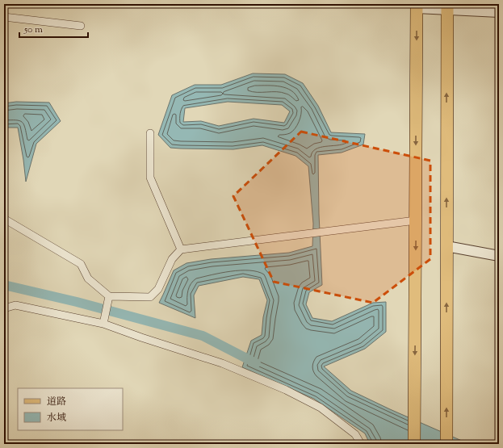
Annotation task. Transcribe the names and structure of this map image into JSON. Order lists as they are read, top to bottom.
{
  "legend": ["道路", "水域"],
  "scale_bar": "50 m"
}
